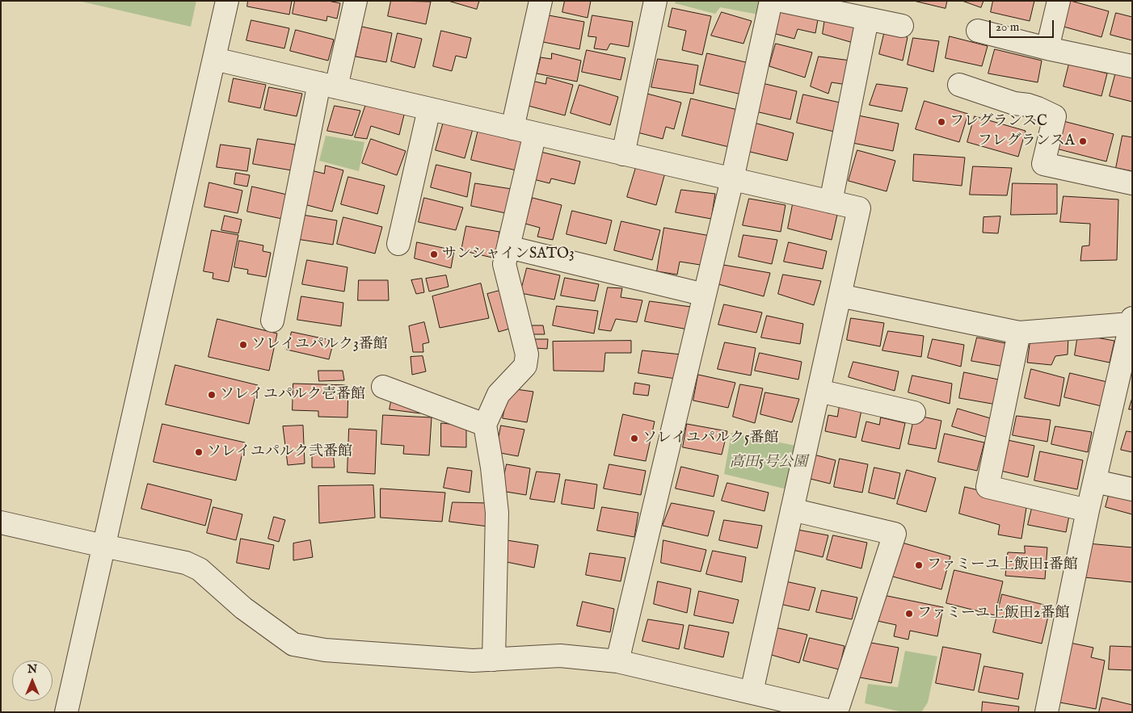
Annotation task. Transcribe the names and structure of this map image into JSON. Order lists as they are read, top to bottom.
{
  "parks": ["高田5号公園"],
  "places": [
    "フレグランスC",
    "フレグランスA",
    "サンシャインSATO3",
    "ソレイユパルク3番館",
    "ソレイユパルク壱番館",
    "ソレイユパルク5番館",
    "ソレイユパルク弐番館",
    "ファミーユ上飯田1番館",
    "ファミーユ上飯田2番館"
  ],
  "scale_bar": "20 m",
  "north": "top"
}
